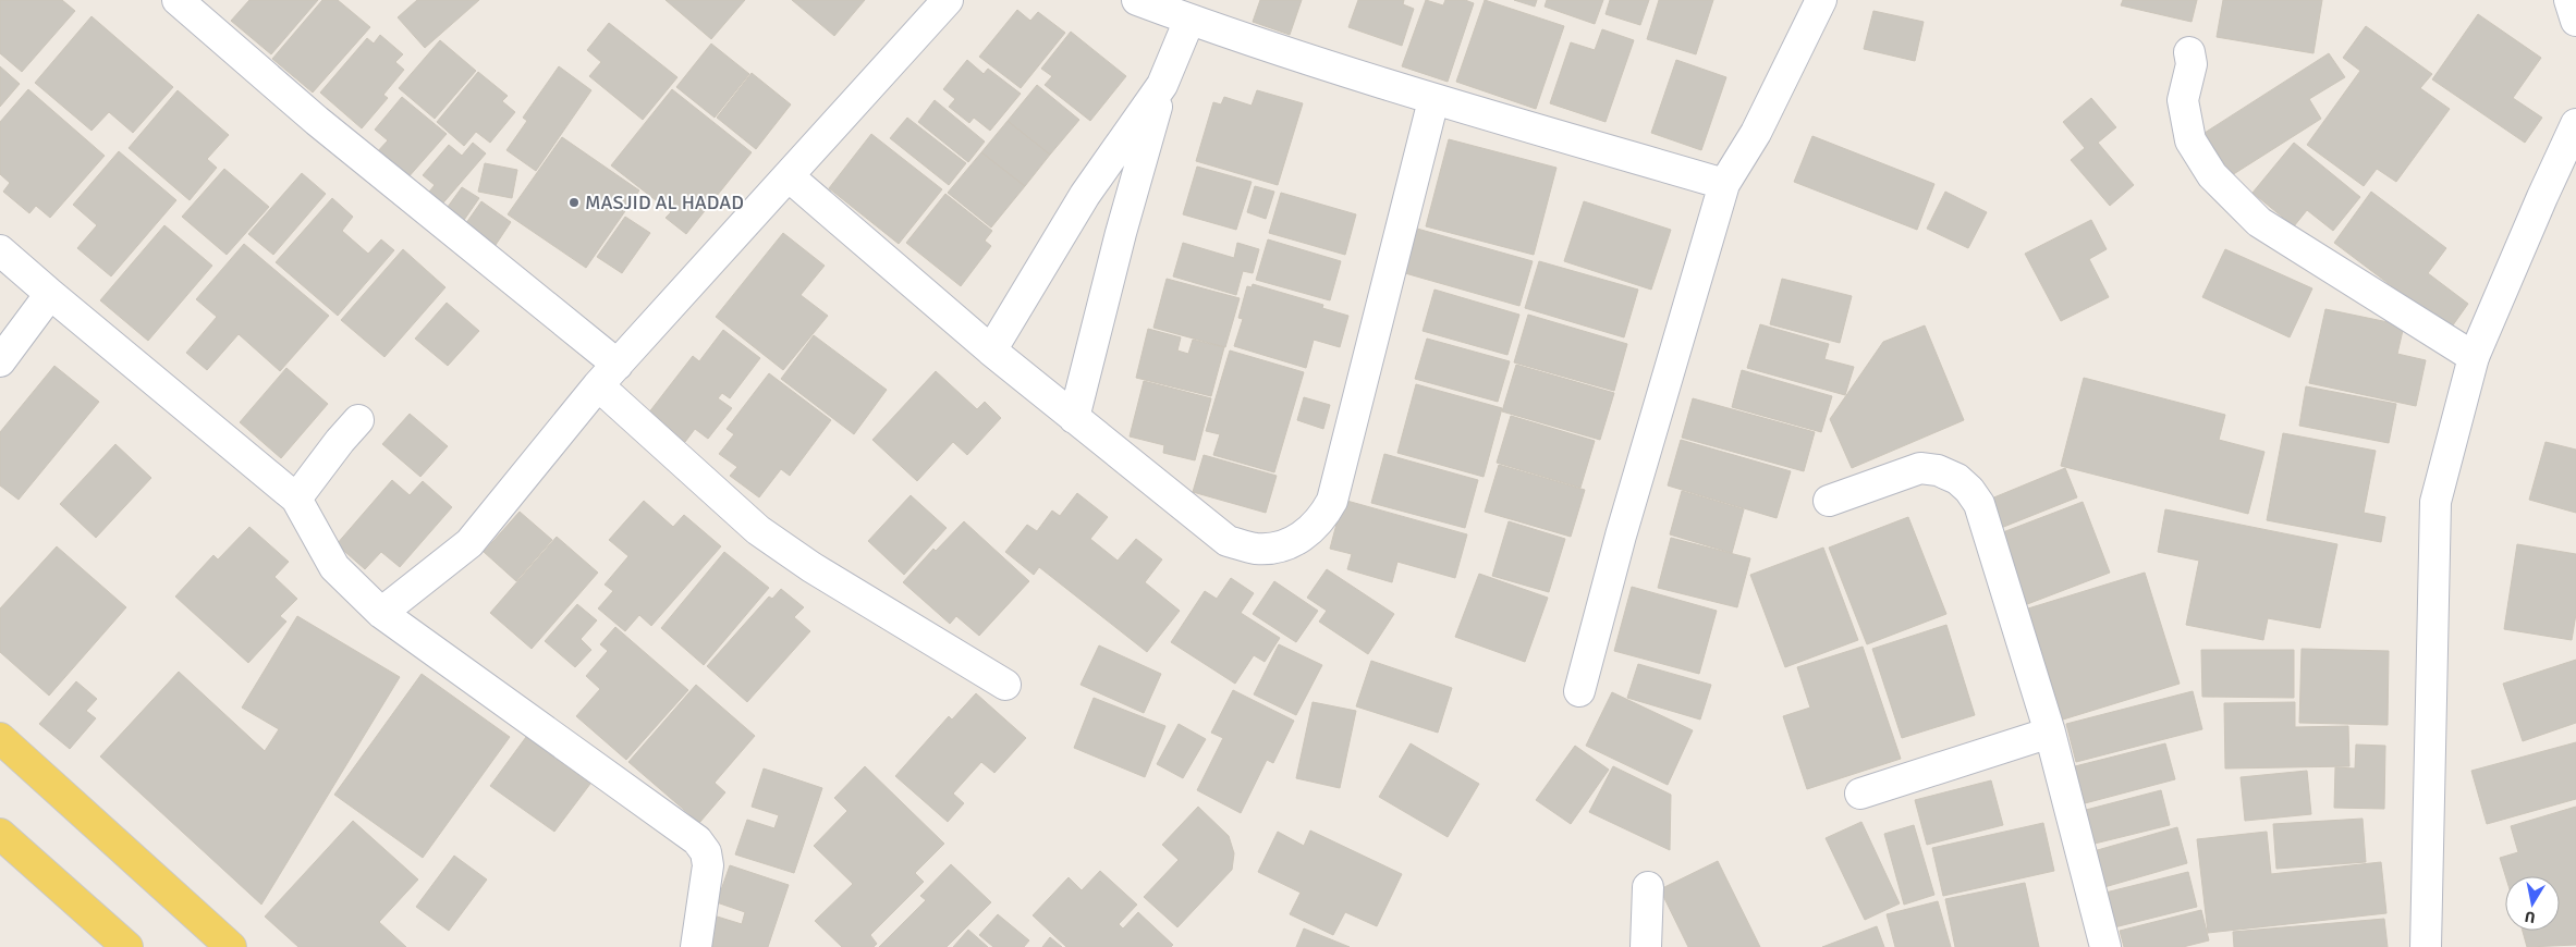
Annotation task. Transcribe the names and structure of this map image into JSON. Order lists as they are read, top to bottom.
{
  "places": ["MASJID AL HADAD"],
  "north": "bottom"
}
